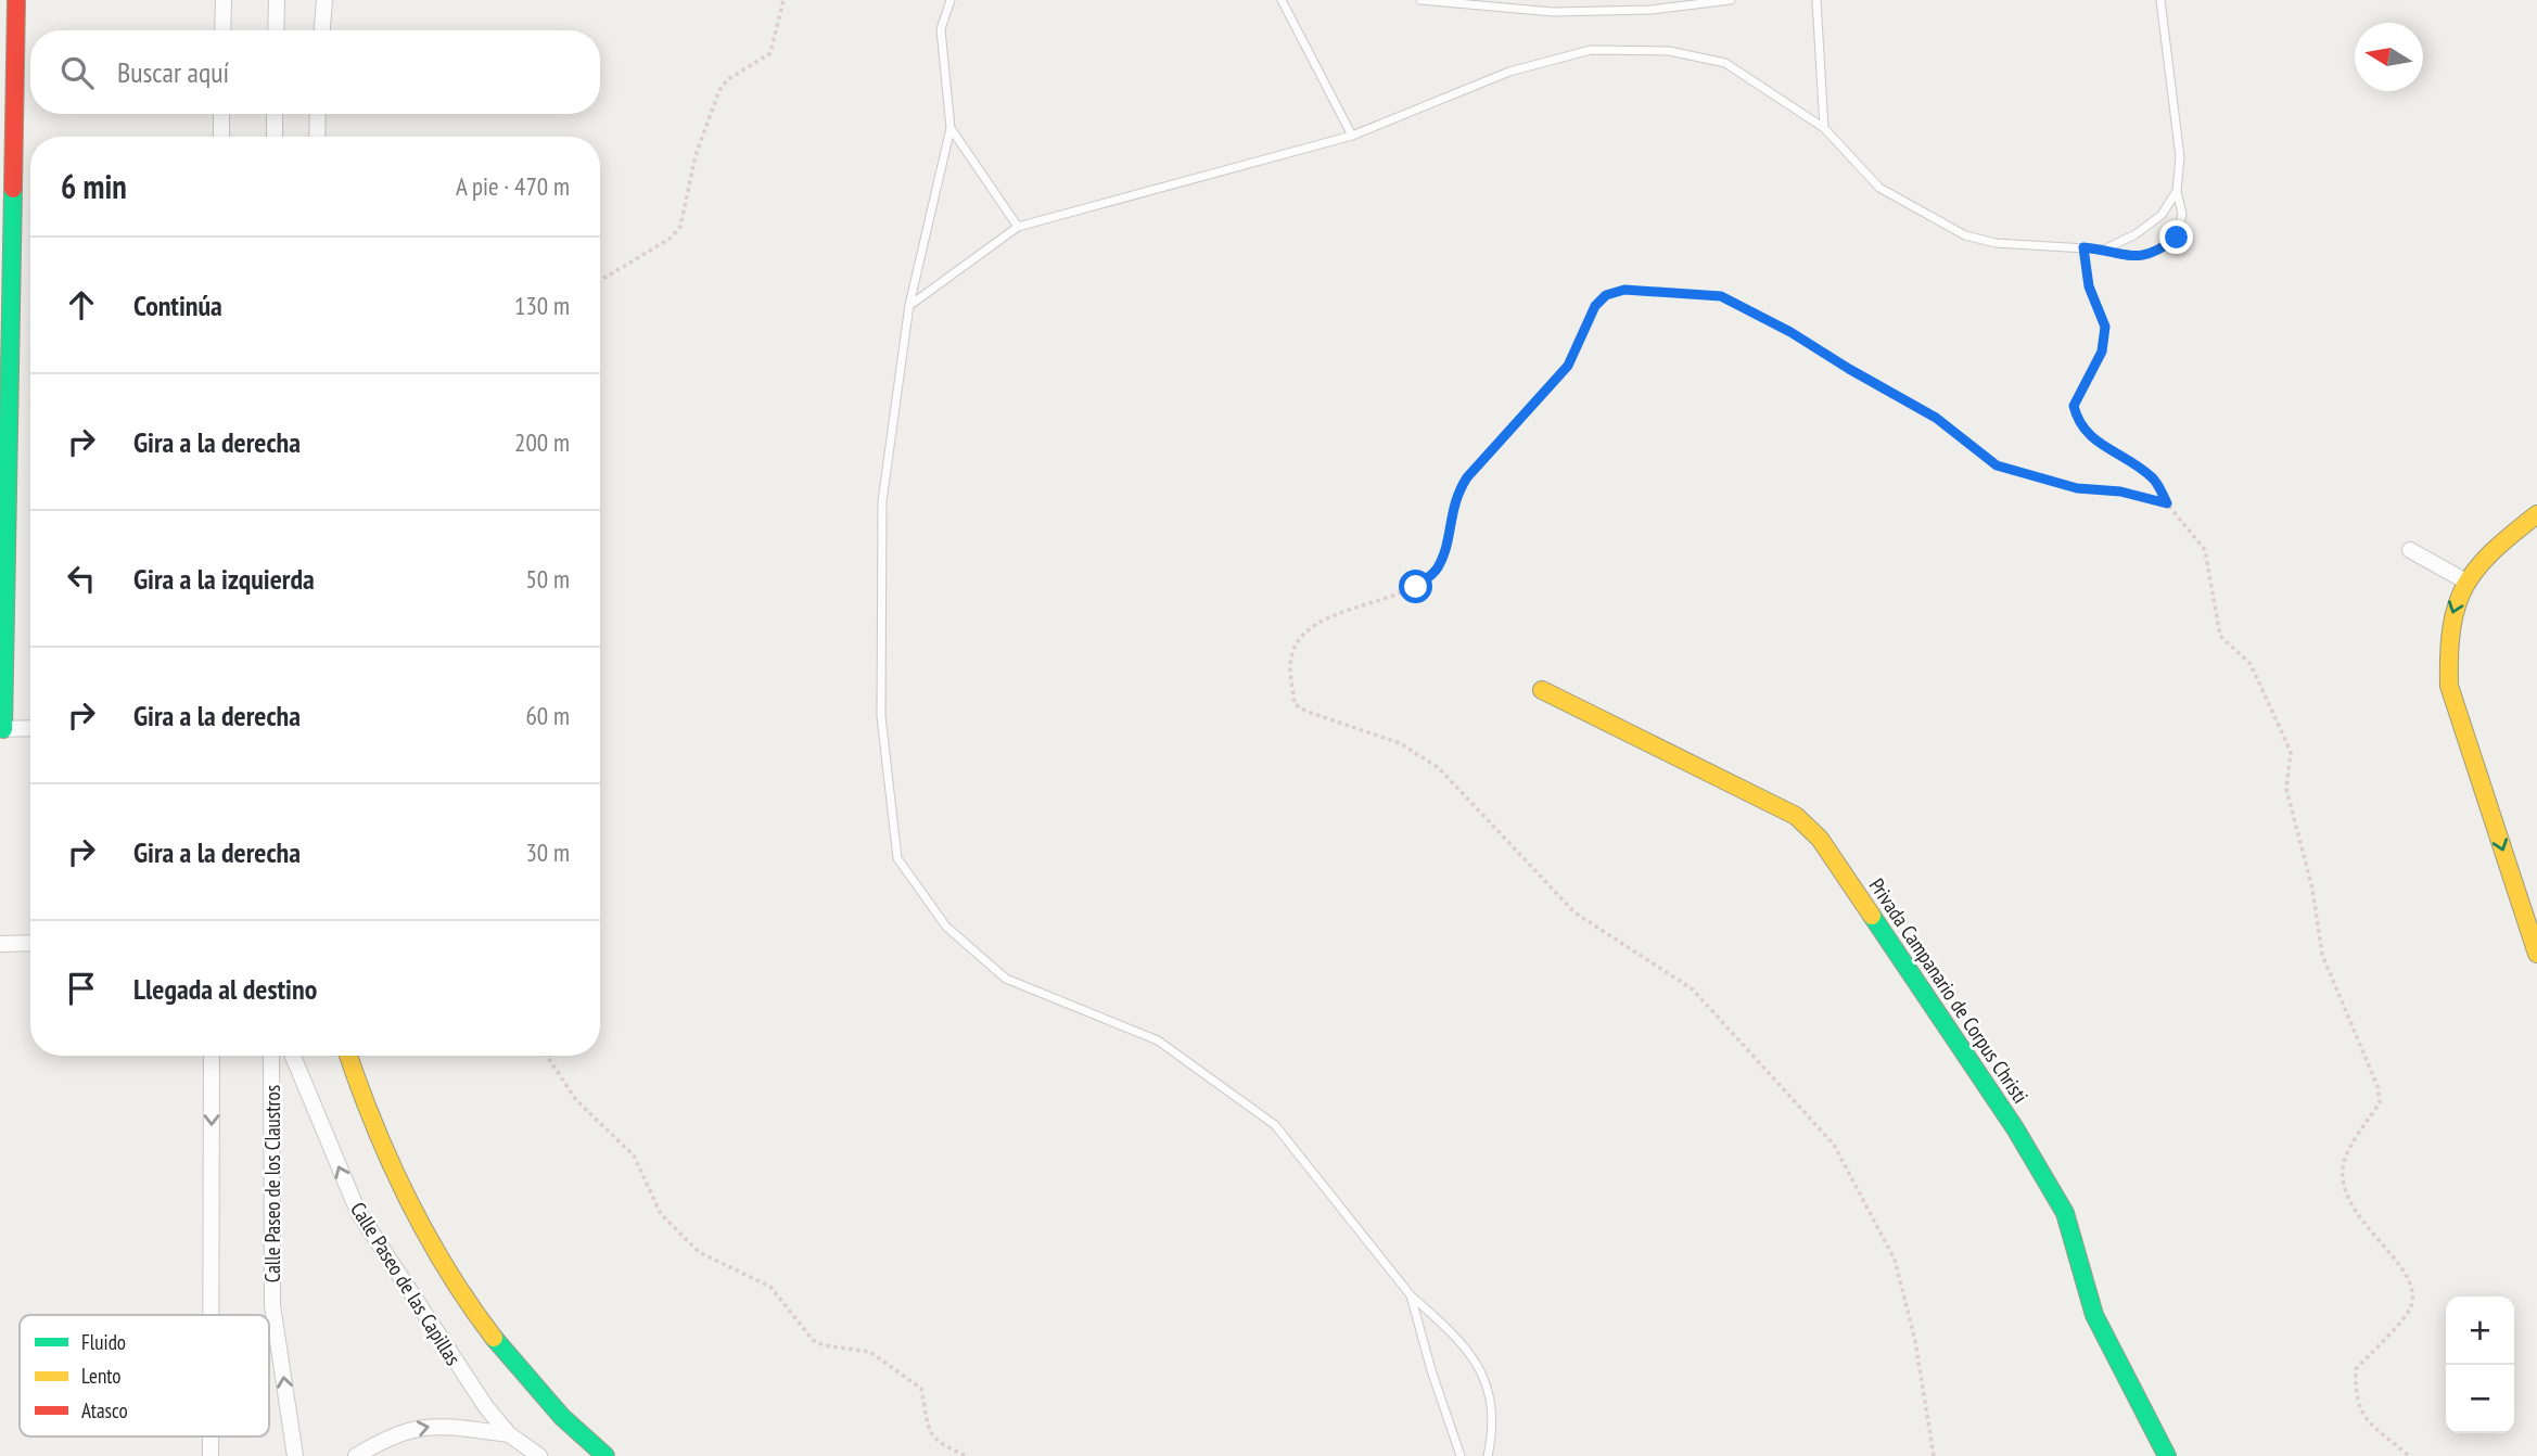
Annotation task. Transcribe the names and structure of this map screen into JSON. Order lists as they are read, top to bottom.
{
  "streets": {
    "street": ["Privada Campanario de Corpus Christi", "Calle Paseo de los Claustros", "Calle Paseo de las Capillas"]
  },
  "legend": ["Fluido", "Lento", "Atasco"],
  "north": "left",
  "page": {
    "search": "Buscar aquí",
    "heading": ["6 min", "A pie · 470 m"],
    "list": [
      ["Continúa", "130 m"],
      ["Gira a la derecha", "200 m"],
      ["Gira a la izquierda", "50 m"],
      ["Gira a la derecha", "60 m"],
      ["Gira a la derecha", "30 m"],
      "Llegada al destino"
    ],
    "map_buttons": ["+", "−"]
  }
}
